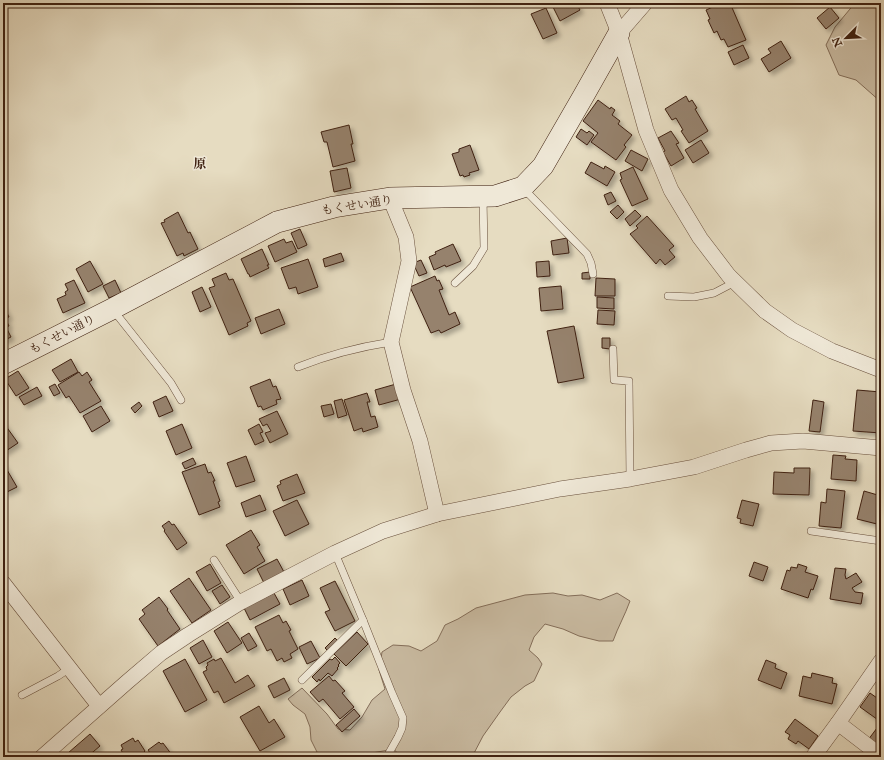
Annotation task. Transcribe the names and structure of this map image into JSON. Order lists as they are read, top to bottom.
{
  "streets": {
    "street": ["もくせい通り"]
  },
  "districts": ["原"],
  "north": "bottom left"
}
